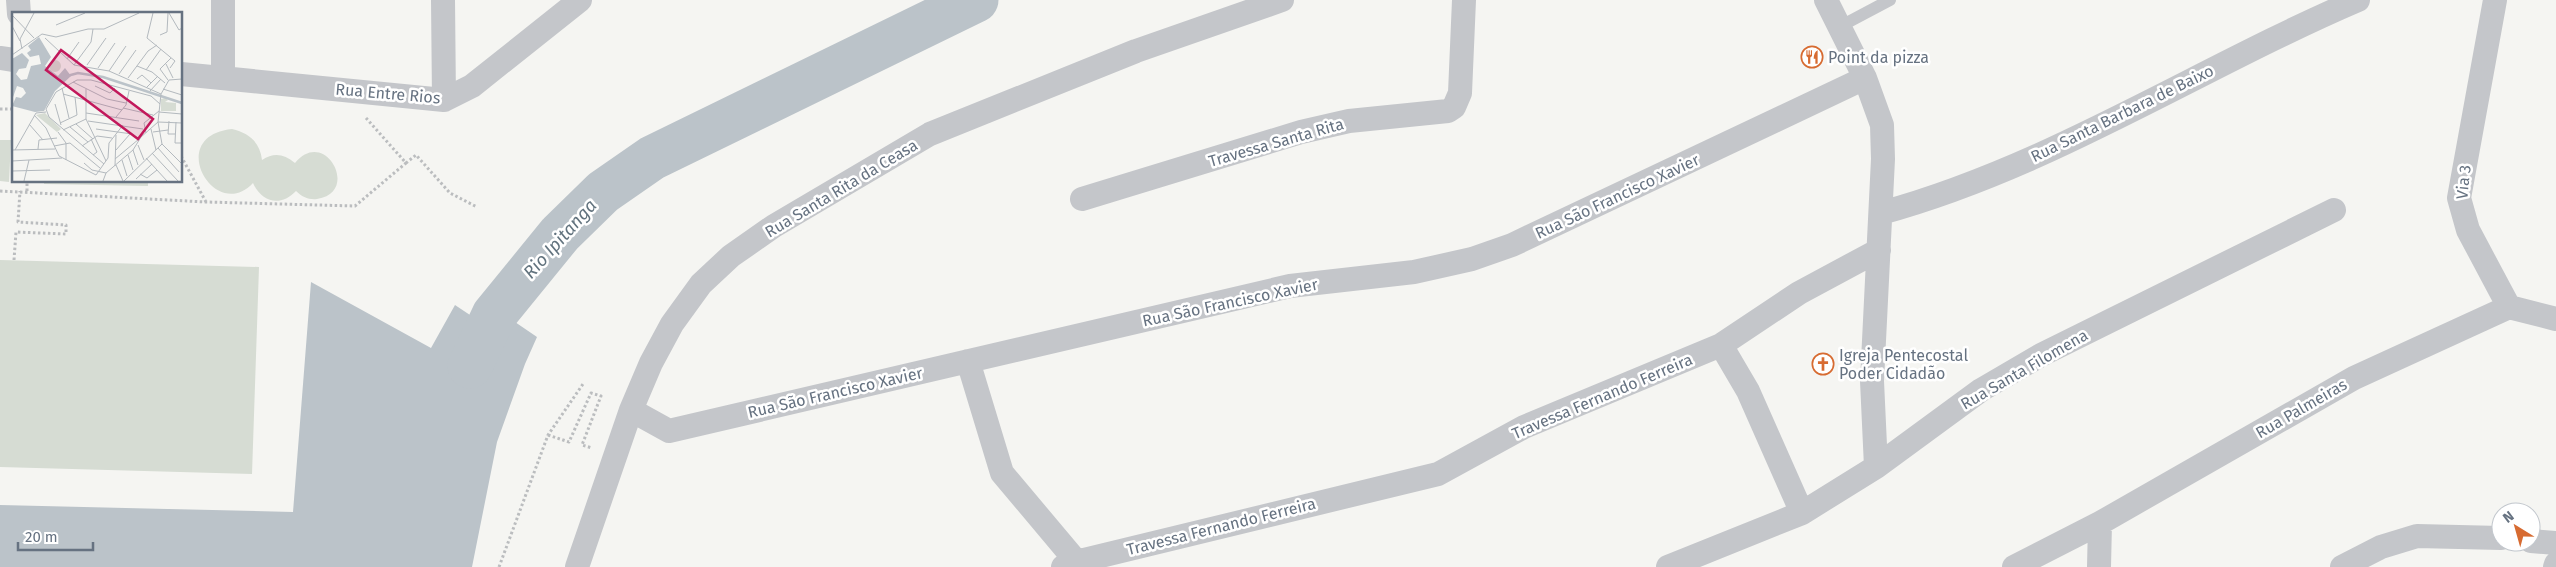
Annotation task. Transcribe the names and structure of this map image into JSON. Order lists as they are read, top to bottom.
{
  "streets": {
    "street": [
      "Rua Entre Rios",
      "Rua Santa Barbara de Baixo",
      "Travessa Santa Rita",
      "Via 3",
      "Rua Santa Rita da Ceasa",
      "Rua São Francisco Xavier",
      "Rua Santa Filomena",
      "Travessa Fernando Ferreira",
      "Rua Palmeiras"
    ]
  },
  "crossings": [
    ["Via 3", "Rua Palmeiras"],
    ["Rua Santa Rita da Ceasa", "Rua São Francisco Xavier"]
  ],
  "water": ["Rio Ipitanga"],
  "places": {
    "restaurant": ["Point da pizza"],
    "church": ["Igreja Pentecostal Poder Cidadão"]
  },
  "scale_bar": "20 m",
  "north": "top left"
}
